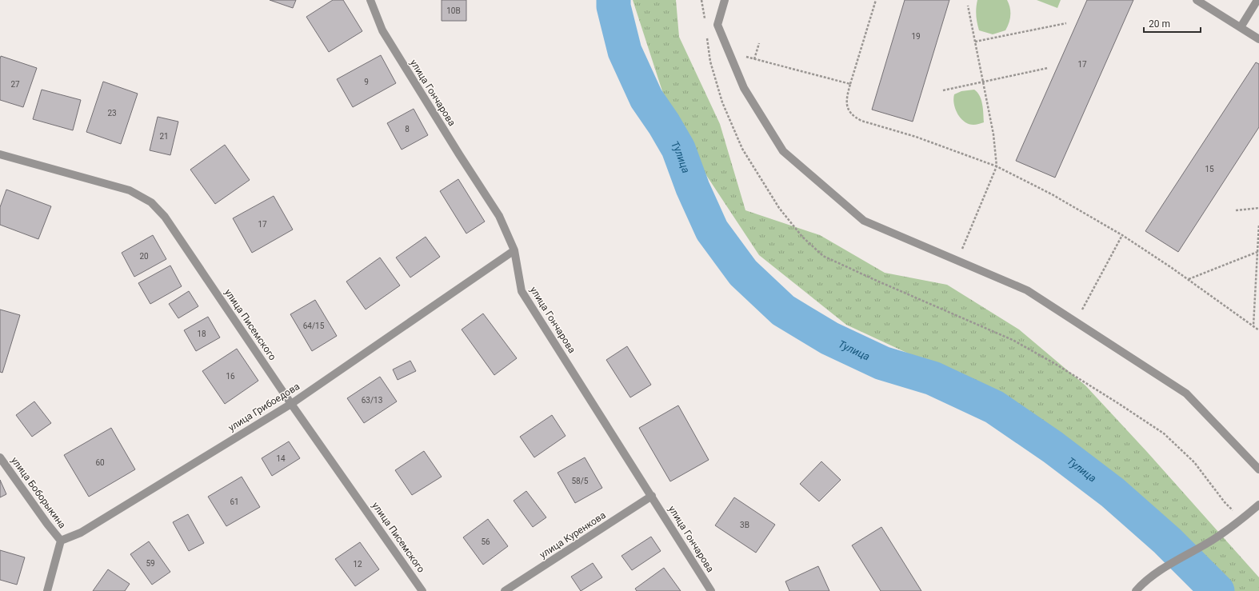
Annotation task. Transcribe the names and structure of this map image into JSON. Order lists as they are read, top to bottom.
{
  "streets": {
    "street": [
      "улица Гончарова",
      "улица Писемского",
      "улица Грибоедова",
      "улица Боборыкина",
      "улица Куренкова"
    ]
  },
  "crossings": [
    ["улица Гончарова", "улица Грибоедова"],
    ["улица Гончарова", "улица Куренкова"],
    ["улица Писемского", "улица Грибоедова"],
    ["улица Грибоедова", "улица Боборыкина"]
  ],
  "water": ["Тулица"],
  "house_numbers": [
    "10В",
    "19",
    "17",
    "9",
    "27",
    "23",
    "8",
    "21",
    "15",
    "17",
    "20",
    "64/15",
    "18",
    "16",
    "63/13",
    "14",
    "60",
    "58/5",
    "61",
    "3В",
    "56",
    "59",
    "12"
  ],
  "scale_bar": "20 m"
}
